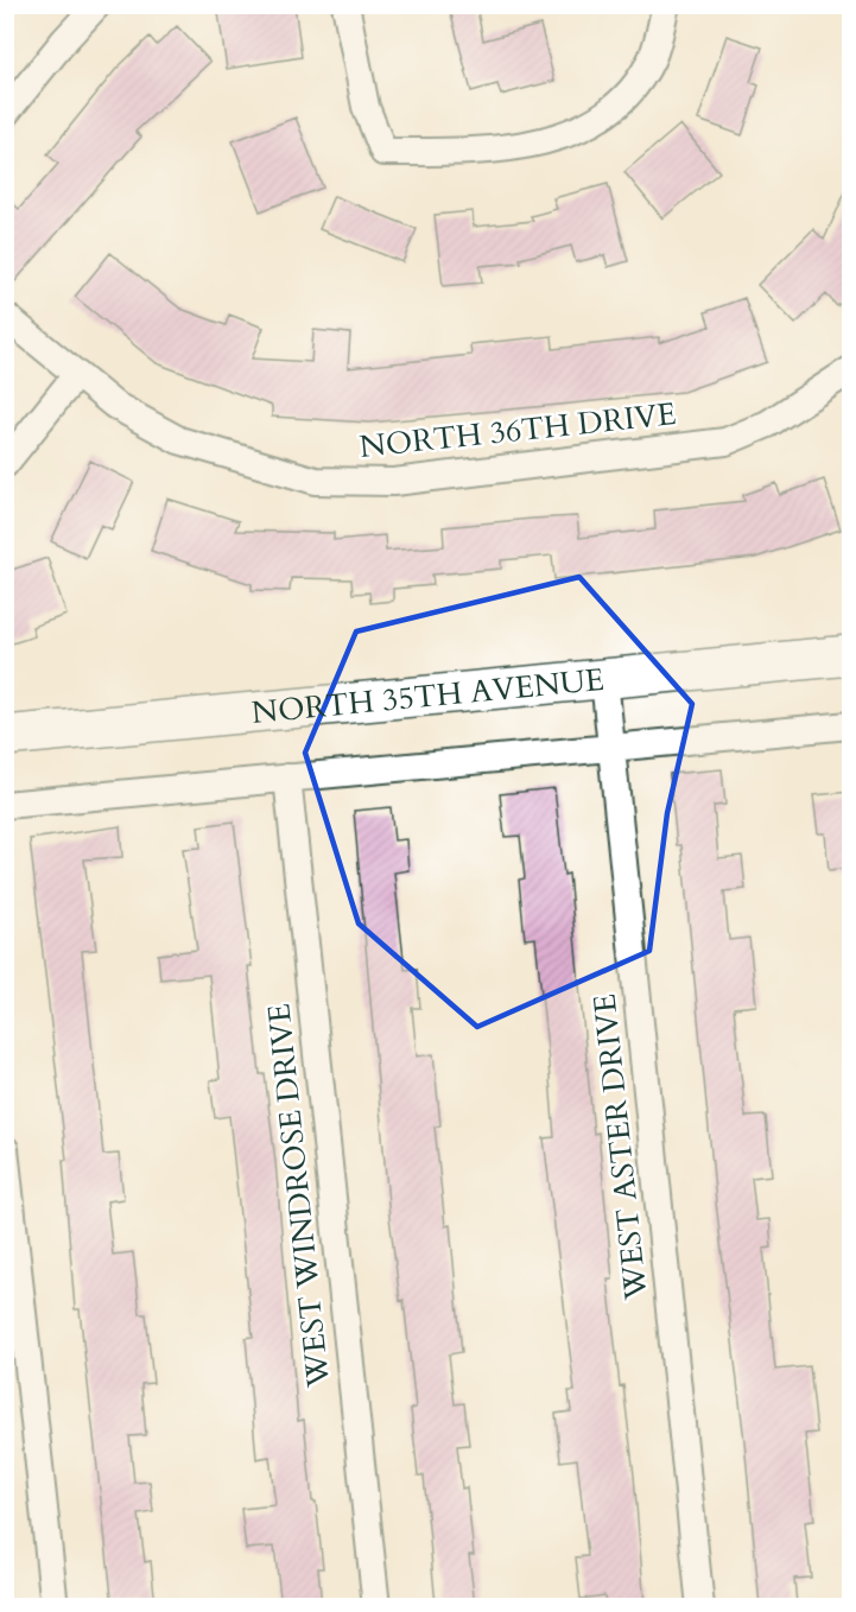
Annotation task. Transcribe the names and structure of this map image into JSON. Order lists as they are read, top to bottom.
{
  "streets": {
    "main road": ["NORTH 35TH AVENUE"],
    "street": ["NORTH 36TH DRIVE", "WEST ASTER DRIVE", "WEST WINDROSE DRIVE"]
  },
  "crossings": [
    ["NORTH 35TH AVENUE", "WEST ASTER DRIVE"]
  ]
}
